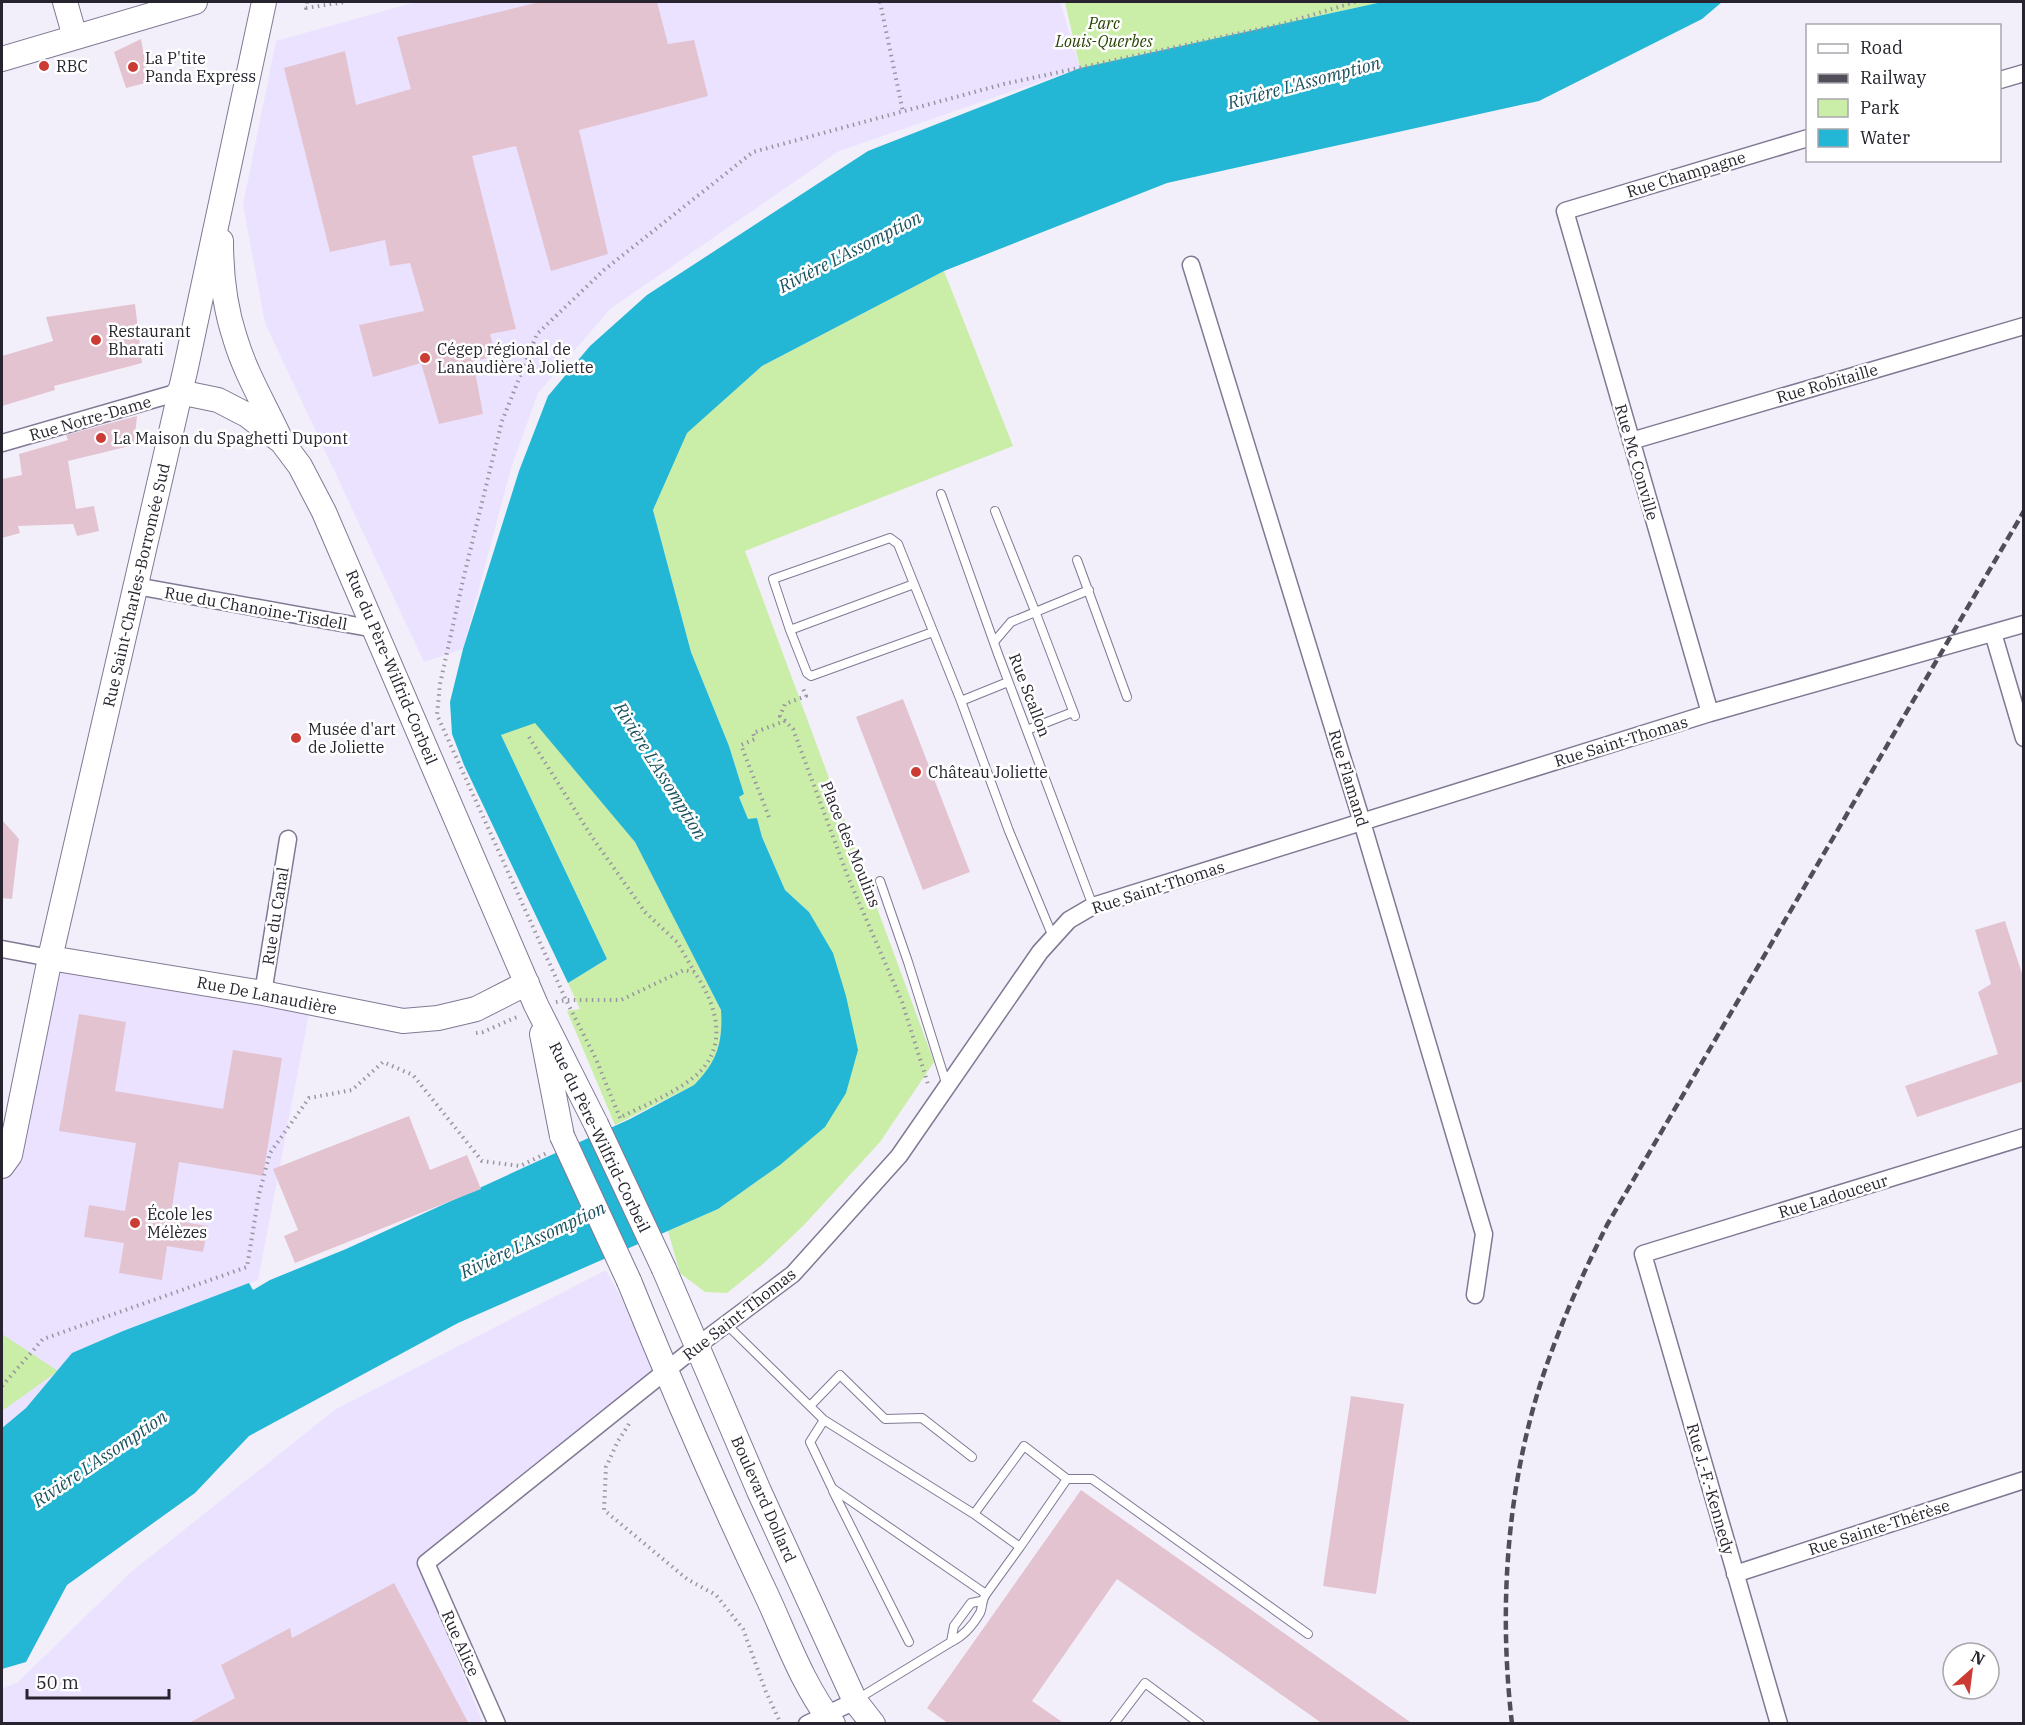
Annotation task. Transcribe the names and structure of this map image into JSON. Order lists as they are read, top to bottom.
{
  "streets": {
    "main road": [
      "Rue Saint-Charles-Borromée Sud",
      "Rue du Père-Wilfrid-Corbeil",
      "Rue De Lanaudière",
      "Boulevard Dollard"
    ],
    "street": [
      "Rue Champagne",
      "Rue Robitaille",
      "Rue Notre-Dame",
      "Rue Mc Conville",
      "Rue du Chanoine-Tisdell",
      "Rue Saint-Thomas",
      "Rue Flamand",
      "Rue du Canal",
      "Rue Ladouceur",
      "Rue J.-F.-Kennedy",
      "Rue Sainte-Thérèse",
      "Rue Alice"
    ],
    "lane": ["Rue Scallon"],
    "path": ["Place des Moulins"]
  },
  "crossings": [
    ["Rue Champagne", "Rue Mc Conville"],
    ["Rue Robitaille", "Rue Mc Conville"],
    ["Rue Notre-Dame", "Rue Saint-Charles-Borromée Sud"],
    ["Rue Notre-Dame", "Rue du Père-Wilfrid-Corbeil"],
    ["Rue Mc Conville", "Rue Saint-Thomas"],
    ["Rue Saint-Charles-Borromée Sud", "Rue du Chanoine-Tisdell"],
    ["Rue Saint-Charles-Borromée Sud", "Rue du Père-Wilfrid-Corbeil"],
    ["Rue Saint-Charles-Borromée Sud", "Rue De Lanaudière"],
    ["Rue du Chanoine-Tisdell", "Rue du Père-Wilfrid-Corbeil"],
    ["Rue du Père-Wilfrid-Corbeil", "Rue Saint-Thomas"],
    ["Rue du Père-Wilfrid-Corbeil", "Rue De Lanaudière"],
    ["Rue du Père-Wilfrid-Corbeil", "Boulevard Dollard"],
    ["Rue Scallon", "Rue Saint-Thomas"],
    ["Rue Saint-Thomas", "Rue Flamand"],
    ["Rue Saint-Thomas", "Place des Moulins"],
    ["Rue Saint-Thomas", "Boulevard Dollard"],
    ["Rue Saint-Thomas", "Rue Alice"],
    ["Rue du Canal", "Rue De Lanaudière"],
    ["Rue Ladouceur", "Rue J.-F.-Kennedy"],
    ["Rue J.-F.-Kennedy", "Rue Sainte-Thérèse"]
  ],
  "water": ["Rivière L'Assomption"],
  "parks": ["Parc Louis-Querbes"],
  "places": [
    "RBC",
    "La P'tite Panda Express",
    "Restaurant Bharati",
    "Cégep régional de Lanaudière à Joliette",
    "La Maison du Spaghetti Dupont",
    "Musée d'art de Joliette",
    "Château Joliette",
    "École les Mélèzes"
  ],
  "legend": [
    "Road",
    "Railway",
    "Park",
    "Water"
  ],
  "scale_bar": "50 m",
  "north": "top right"
}
